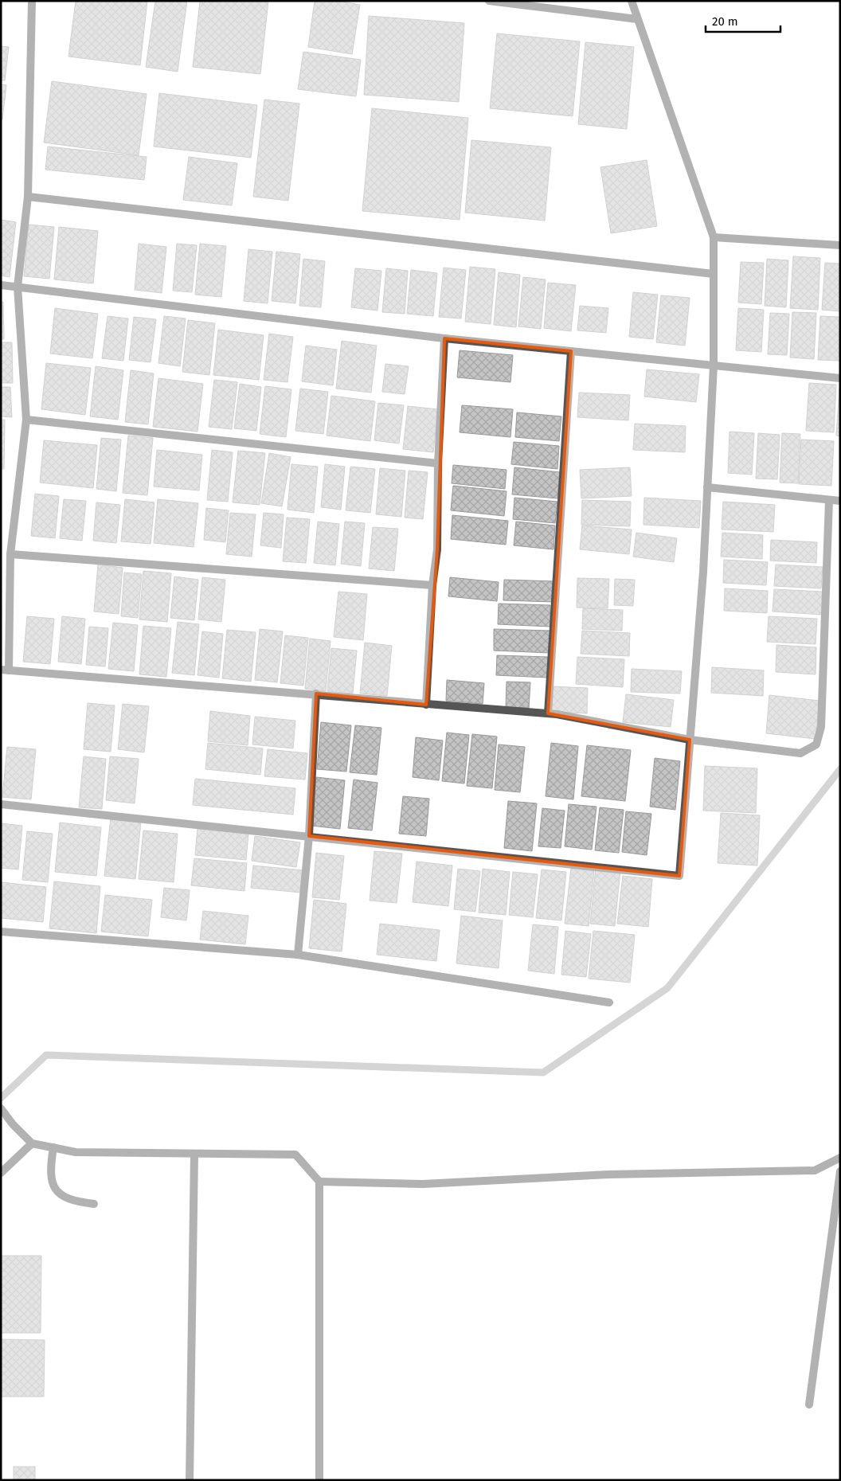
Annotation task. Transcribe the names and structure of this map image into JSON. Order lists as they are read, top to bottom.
{
  "scale_bar": "20 m"
}
